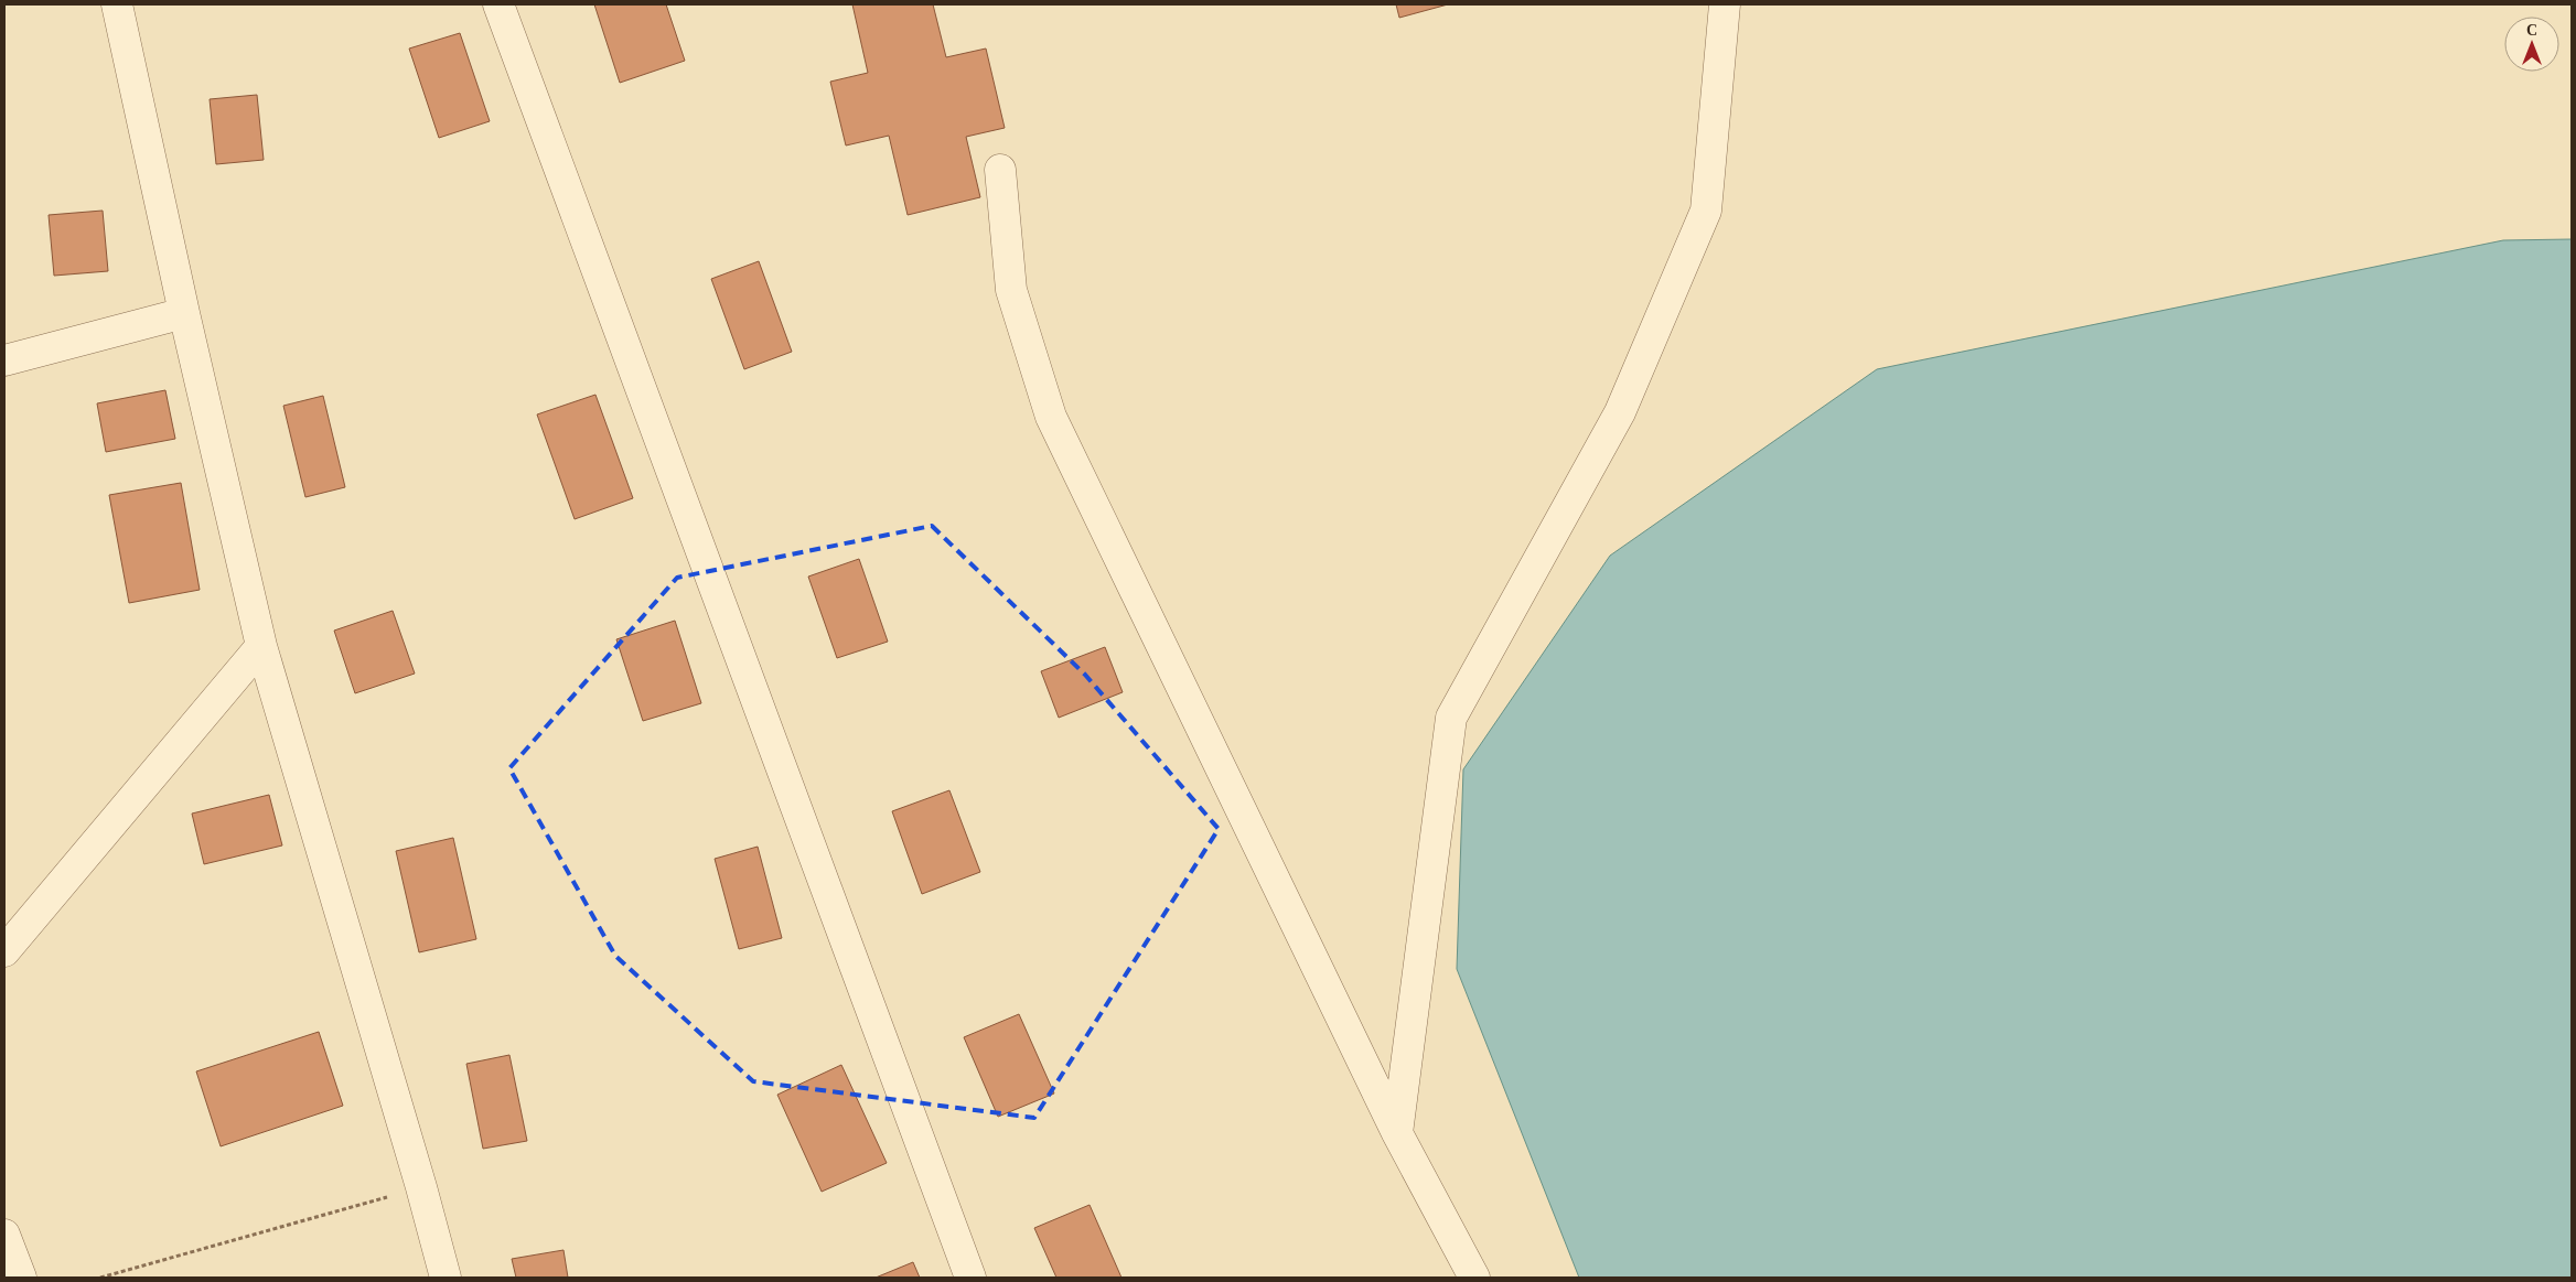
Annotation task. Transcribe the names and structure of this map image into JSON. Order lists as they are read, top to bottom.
{
  "north": "top"
}
